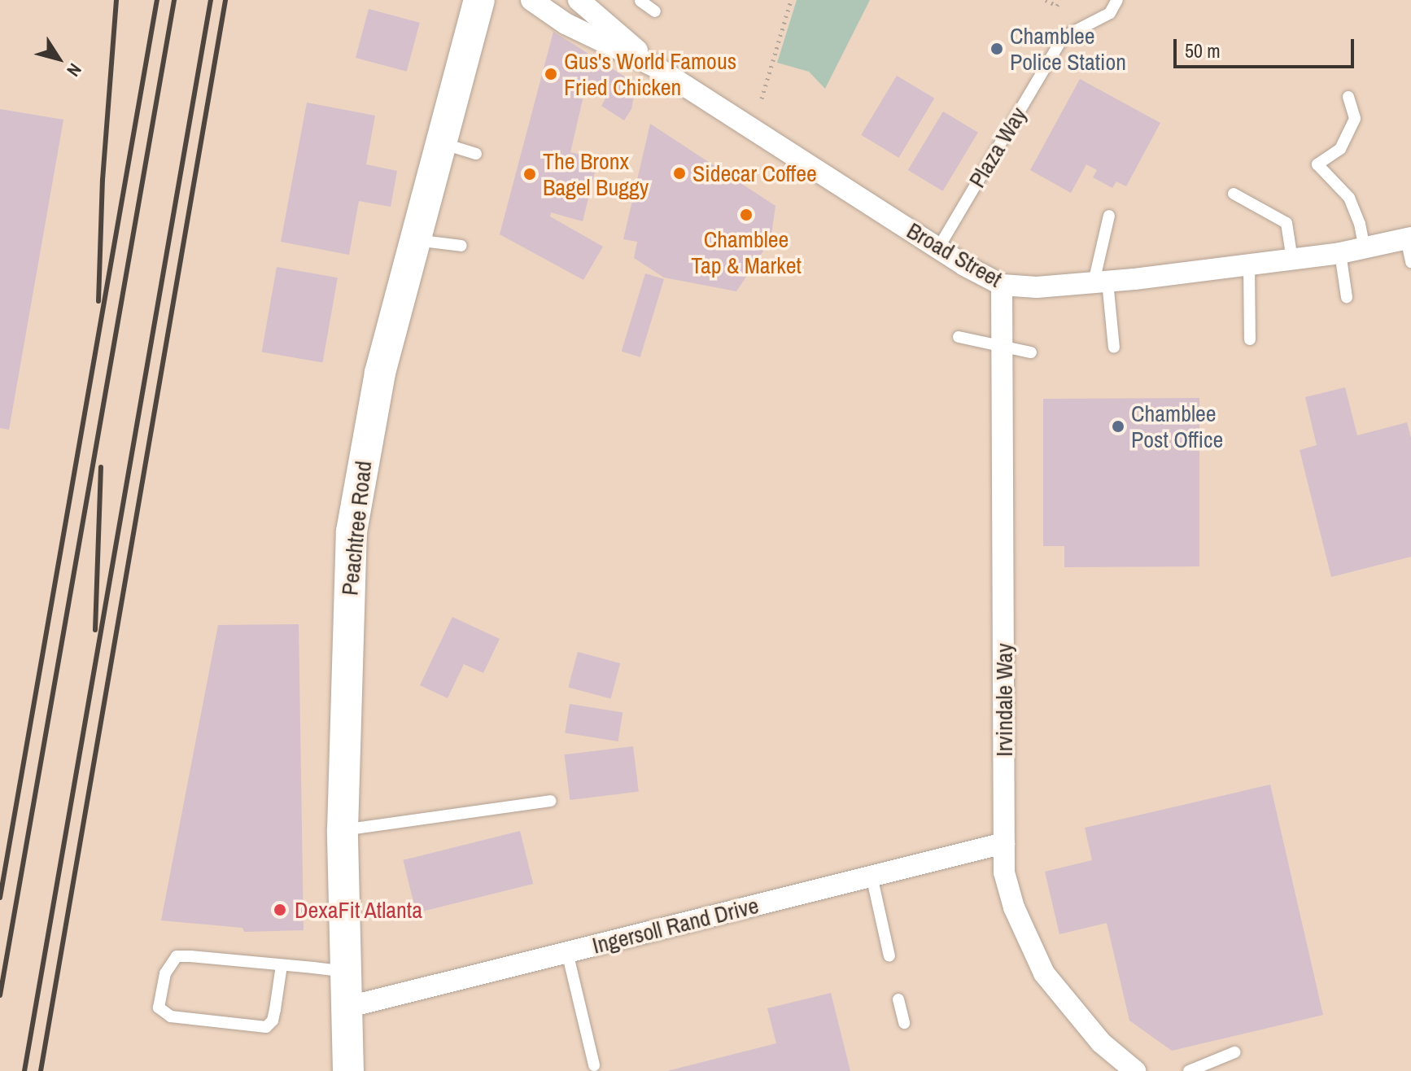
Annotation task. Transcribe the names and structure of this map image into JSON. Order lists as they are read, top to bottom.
{
  "streets": {
    "street": [
      "Broad Street",
      "Peachtree Road",
      "Irvindale Way",
      "Ingersoll Rand Drive"
    ],
    "lane": ["Plaza Way"]
  },
  "crossings": [
    ["Plaza Way", "Broad Street"],
    ["Broad Street", "Irvindale Way"],
    ["Peachtree Road", "Ingersoll Rand Drive"],
    ["Irvindale Way", "Ingersoll Rand Drive"]
  ],
  "places": [
    "Chamblee Police Station",
    "Gus's World Famous Fried Chicken",
    "Sidecar Coffee",
    "The Bronx Bagel Buggy",
    "Chamblee Tap & Market",
    "Chamblee Post Office",
    "DexaFit Atlanta"
  ],
  "scale_bar": "50 m",
  "north": "bottom right"
}
